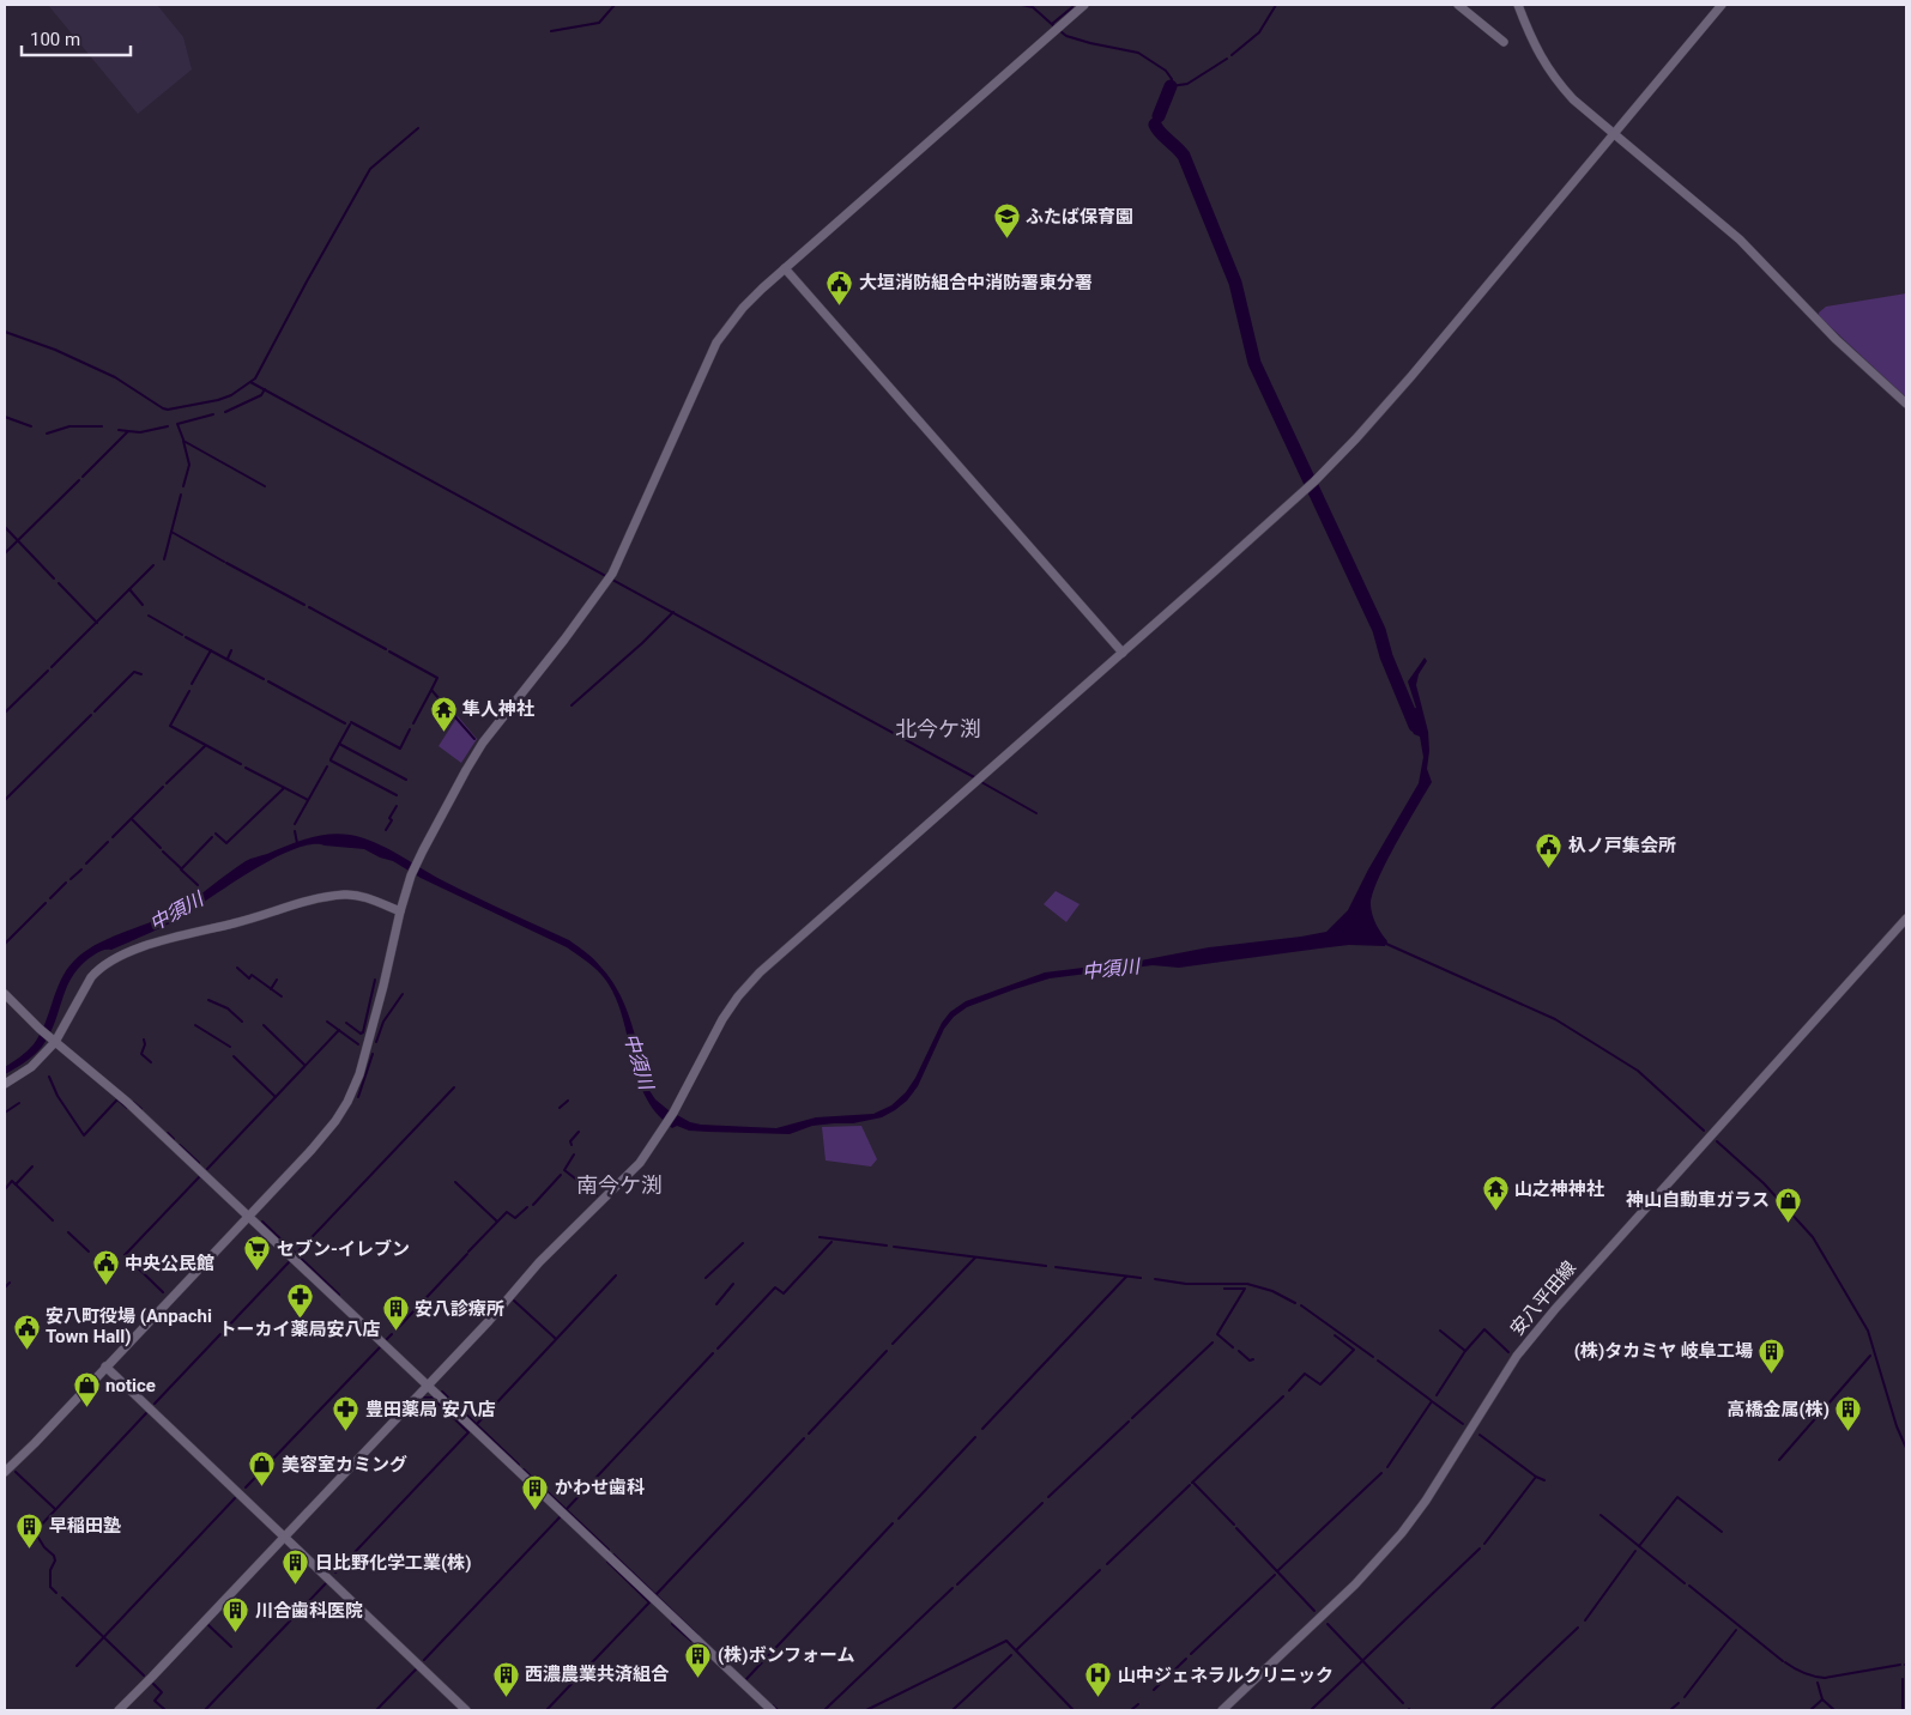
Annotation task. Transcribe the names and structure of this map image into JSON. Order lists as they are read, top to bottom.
{
  "streets": {
    "street": ["安八平田線"]
  },
  "districts": ["北今ケ渕", "南今ケ渕"],
  "water": ["中須川"],
  "places": {
    "school or university": ["ふたば保育園"],
    "public building": [
      "大垣消防組合中消防署東分署",
      "杁ノ戸集会所",
      "中央公民館",
      "安八町役場 (Anpachi Town Hall)"
    ],
    "temple": ["隼人神社", "山之神神社"],
    "shop": ["神山自動車ガラス", "notice", "美容室カミング"],
    "supermarket": ["セブン-イレブン"],
    "pharmacy": ["トーカイ薬局安八店", "豊田薬局 安八店"],
    "building": [
      "安八診療所",
      "(株)タカミヤ 岐阜工場",
      "高橋金属(株)",
      "かわせ歯科",
      "早稲田塾",
      "日比野化学工業(株)",
      "川合歯科医院",
      "(株)ボンフォーム",
      "西濃農業共済組合"
    ],
    "hospital": ["山中ジェネラルクリニック"]
  },
  "scale_bar": "100 m"
}
